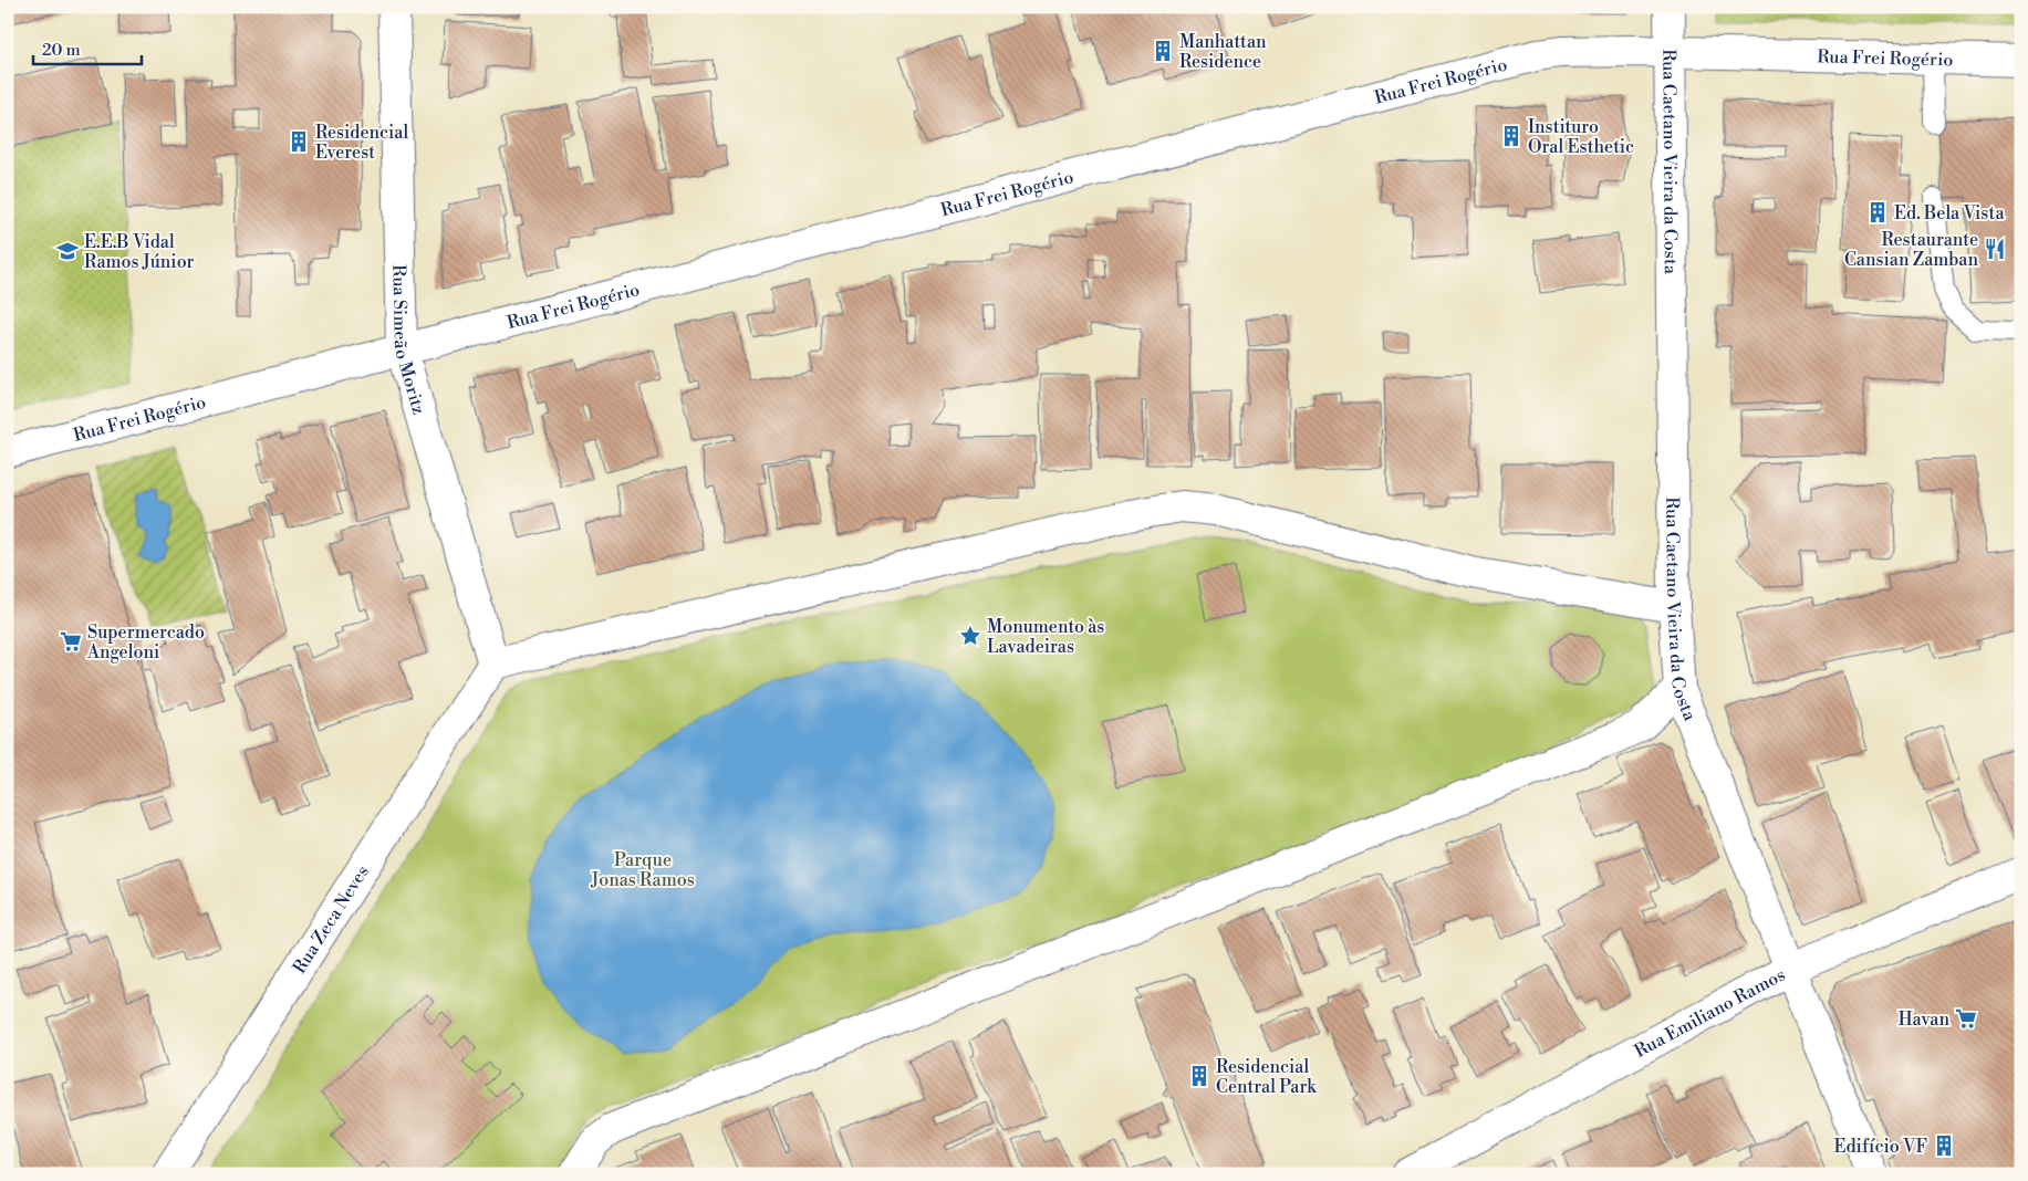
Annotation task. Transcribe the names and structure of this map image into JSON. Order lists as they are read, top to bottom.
{
  "streets": {
    "street": [
      "Rua Frei Rogério",
      "Rua Caetano Vieira da Costa",
      "Rua Simeão Moritz",
      "Rua Zeca Neves",
      "Rua Emiliano Ramos"
    ]
  },
  "crossings": [
    ["Rua Frei Rogério", "Rua Caetano Vieira da Costa"],
    ["Rua Frei Rogério", "Rua Simeão Moritz"],
    ["Rua Caetano Vieira da Costa", "Rua Emiliano Ramos"],
    ["Rua Simeão Moritz", "Rua Zeca Neves"]
  ],
  "parks": ["Parque Jonas Ramos"],
  "places": {
    "building": [
      "Manhattan Residence",
      "Instituro Oral Esthetic",
      "Residencial Everest",
      "Ed. Bela Vista",
      "Residencial Central Park",
      "Edifício VF"
    ],
    "restaurant": ["Restaurante Cansian Zamban"],
    "school or university": ["E.E.B Vidal Ramos Júnior"],
    "place": ["Monumento às Lavadeiras"],
    "supermarket": ["Supermercado Angeloni", "Havan"]
  },
  "scale_bar": "20 m"
}
